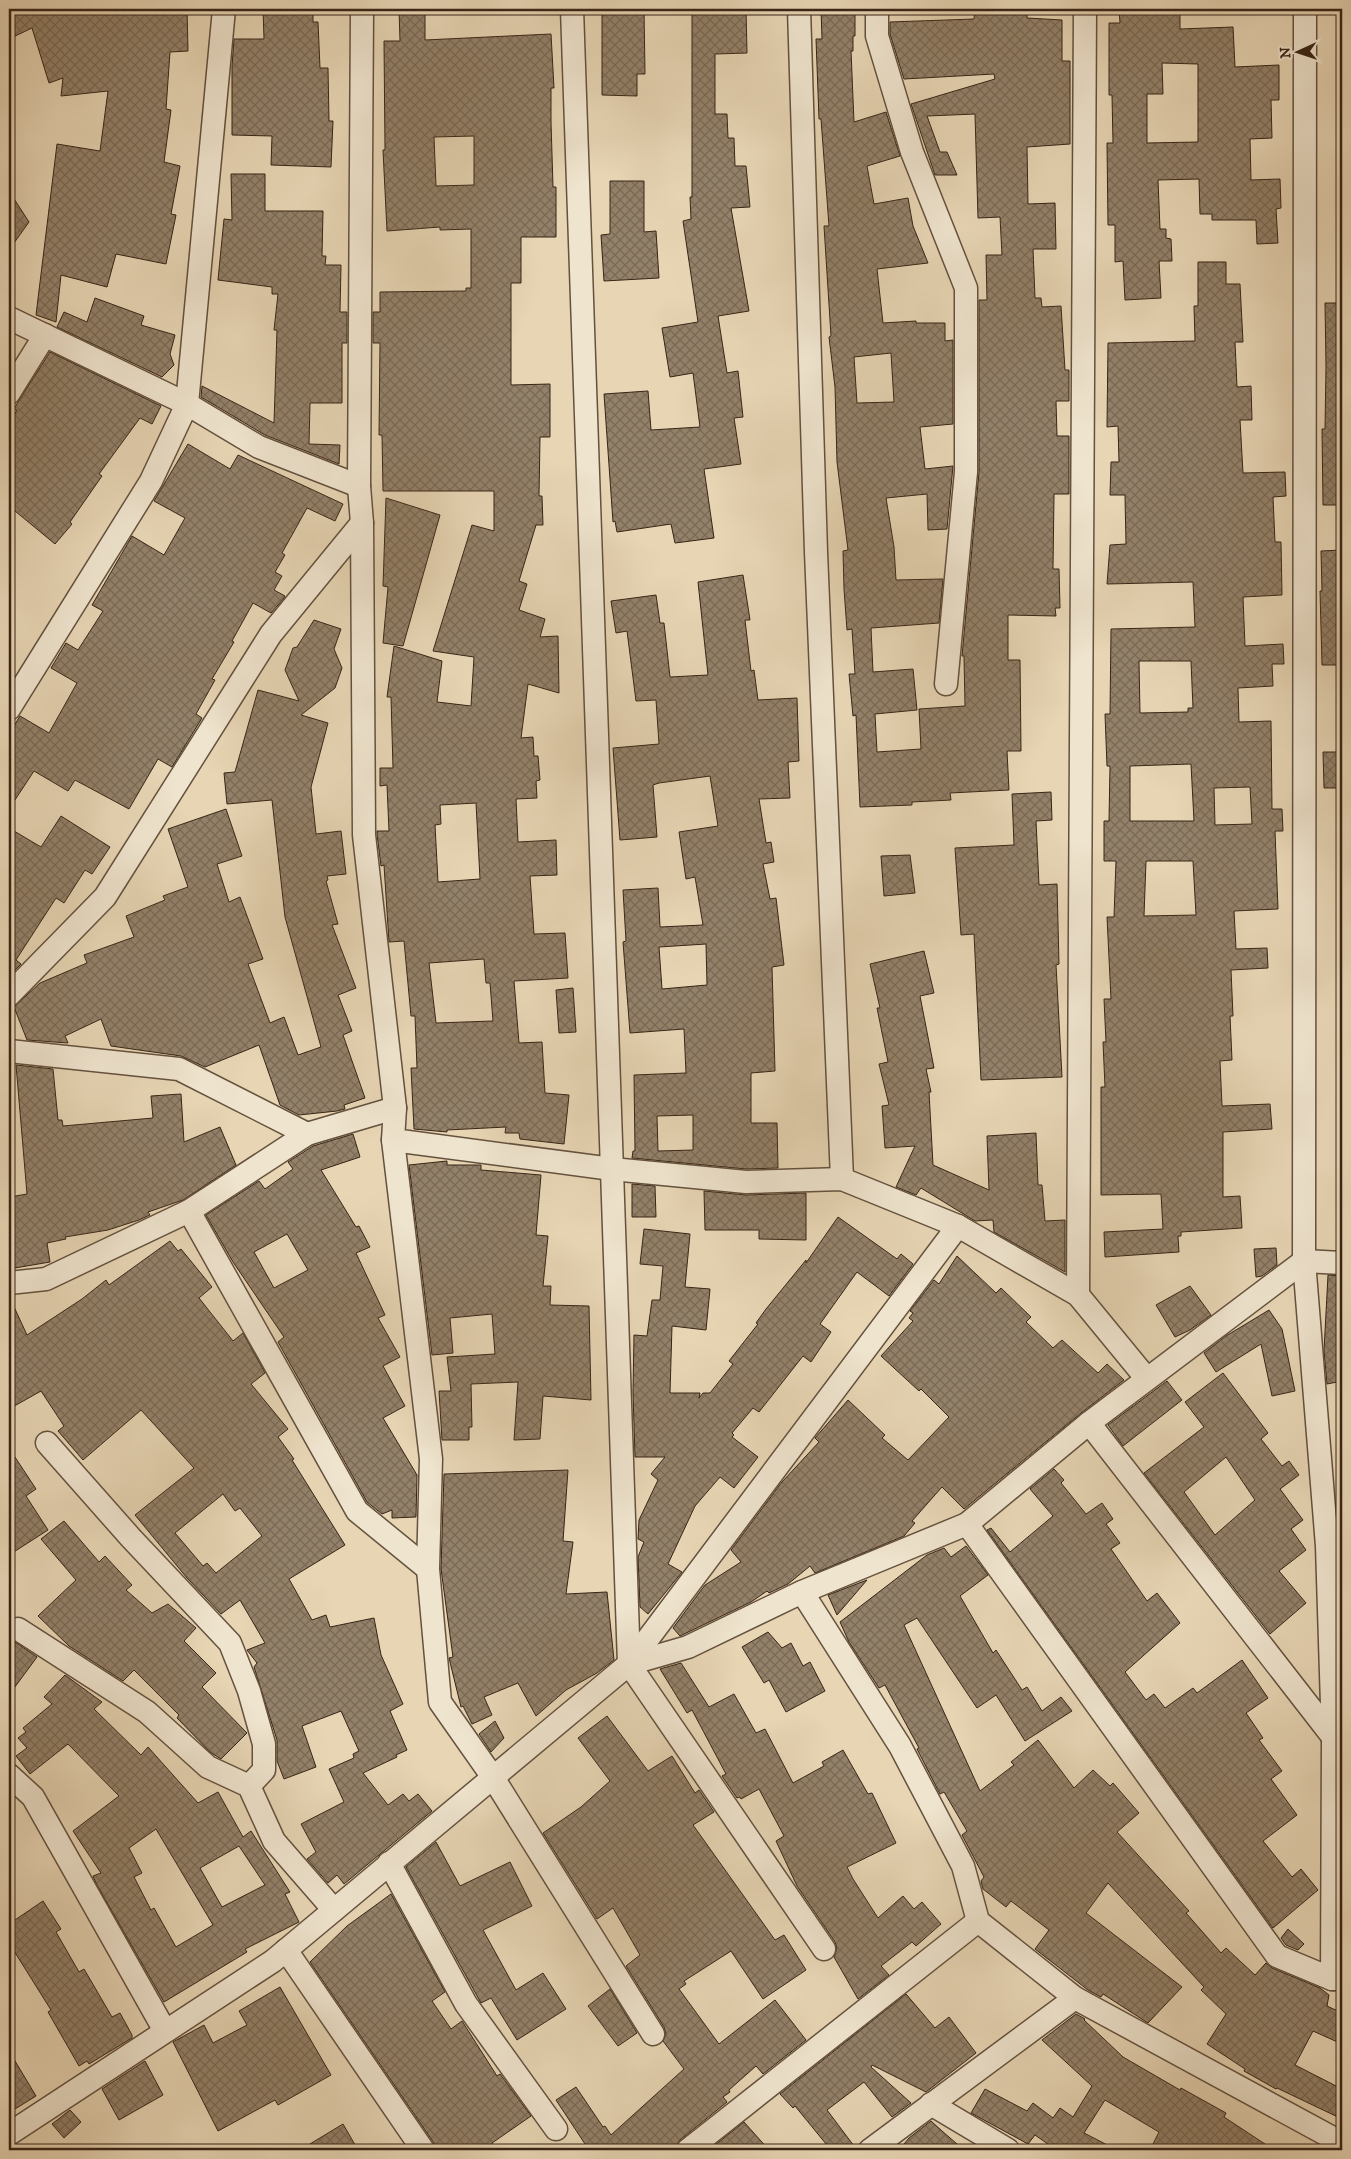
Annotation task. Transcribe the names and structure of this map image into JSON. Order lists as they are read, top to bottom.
{
  "north": "left"
}
